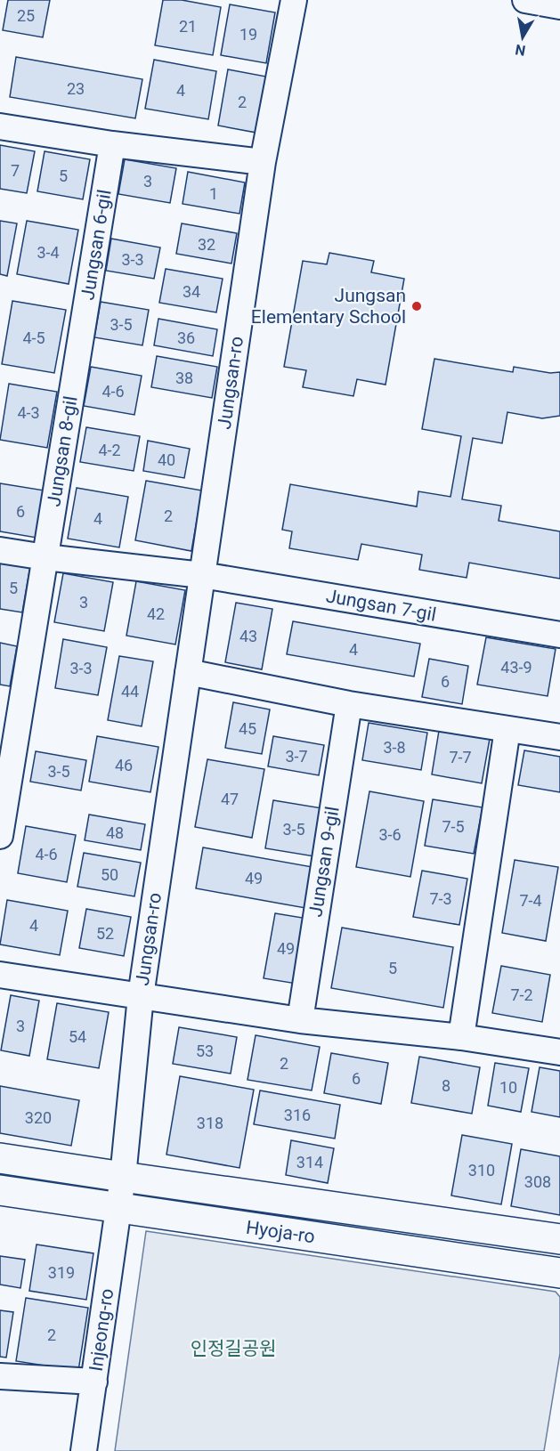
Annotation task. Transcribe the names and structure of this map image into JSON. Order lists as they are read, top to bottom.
{
  "streets": {
    "street": [
      "Jungsan 6-gil",
      "Jungsan-ro",
      "Jungsan 8-gil",
      "Jungsan 7-gil",
      "Jungsan 9-gil",
      "Hyoja-ro",
      "Injeong-ro"
    ]
  },
  "crossings": [
    ["Jungsan 6-gil", "Jungsan 8-gil"],
    ["Jungsan-ro", "Jungsan 7-gil"],
    ["Jungsan-ro", "Hyoja-ro"],
    ["Jungsan-ro", "Injeong-ro"],
    ["Hyoja-ro", "Injeong-ro"]
  ],
  "parks": ["인정길공원"],
  "places": ["Jungsan Elementary School"],
  "house_numbers": [
    "25",
    "21",
    "19",
    "23",
    "4",
    "2",
    "7",
    "5",
    "3",
    "1",
    "32",
    "3-4",
    "3-3",
    "34",
    "3-5",
    "4-5",
    "36",
    "38",
    "4-6",
    "4-3",
    "4-2",
    "40",
    "6",
    "2",
    "4",
    "5",
    "3",
    "42",
    "43",
    "4",
    "43-9",
    "3-3",
    "6",
    "44",
    "45",
    "3-8",
    "3-7",
    "7-7",
    "46",
    "3-5",
    "47",
    "7-5",
    "3-5",
    "48",
    "3-6",
    "4-6",
    "50",
    "49",
    "7-3",
    "7-4",
    "4",
    "52",
    "49",
    "5",
    "7-2",
    "3",
    "54",
    "53",
    "2",
    "6",
    "8",
    "10",
    "316",
    "320",
    "318",
    "314",
    "310",
    "308",
    "319",
    "2"
  ],
  "north": "bottom"
}
